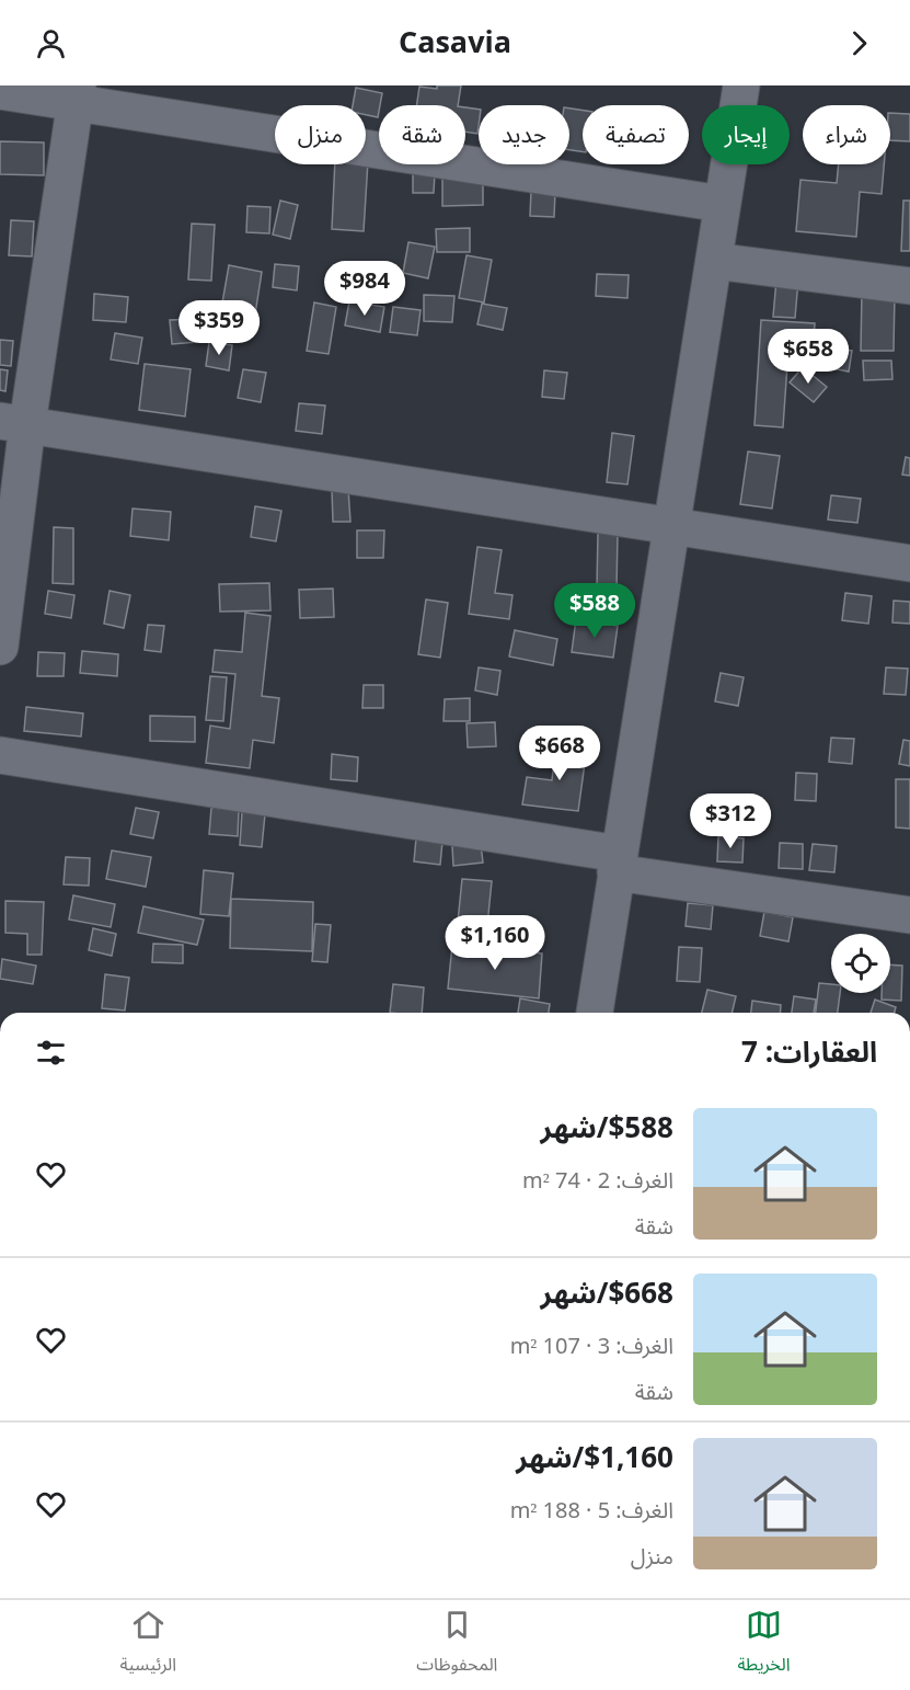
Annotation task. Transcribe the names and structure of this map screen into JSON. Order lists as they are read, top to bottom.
{
  "page": {
    "header": "Casavia",
    "chip": [
      "شراء",
      "إيجار",
      "تصفية",
      "جديد",
      "شقة",
      "منزل"
    ],
    "price": [
      "$984",
      "$359",
      "$658",
      "$588",
      "$668",
      "$312",
      "$1,160"
    ],
    "heading": "العقارات: 7",
    "list": [
      {
        "name": "$588/شهر",
        "note": "الغرف: 2 · 74 m² · شقة"
      },
      {
        "name": "$668/شهر",
        "note": "الغرف: 3 · 107 m² · شقة"
      },
      {
        "name": "$1,160/شهر",
        "note": "الغرف: 5 · 188 m² · منزل"
      }
    ],
    "tabs": ["الخريطة", "المحفوظات", "الرئيسية"]
  }
}
